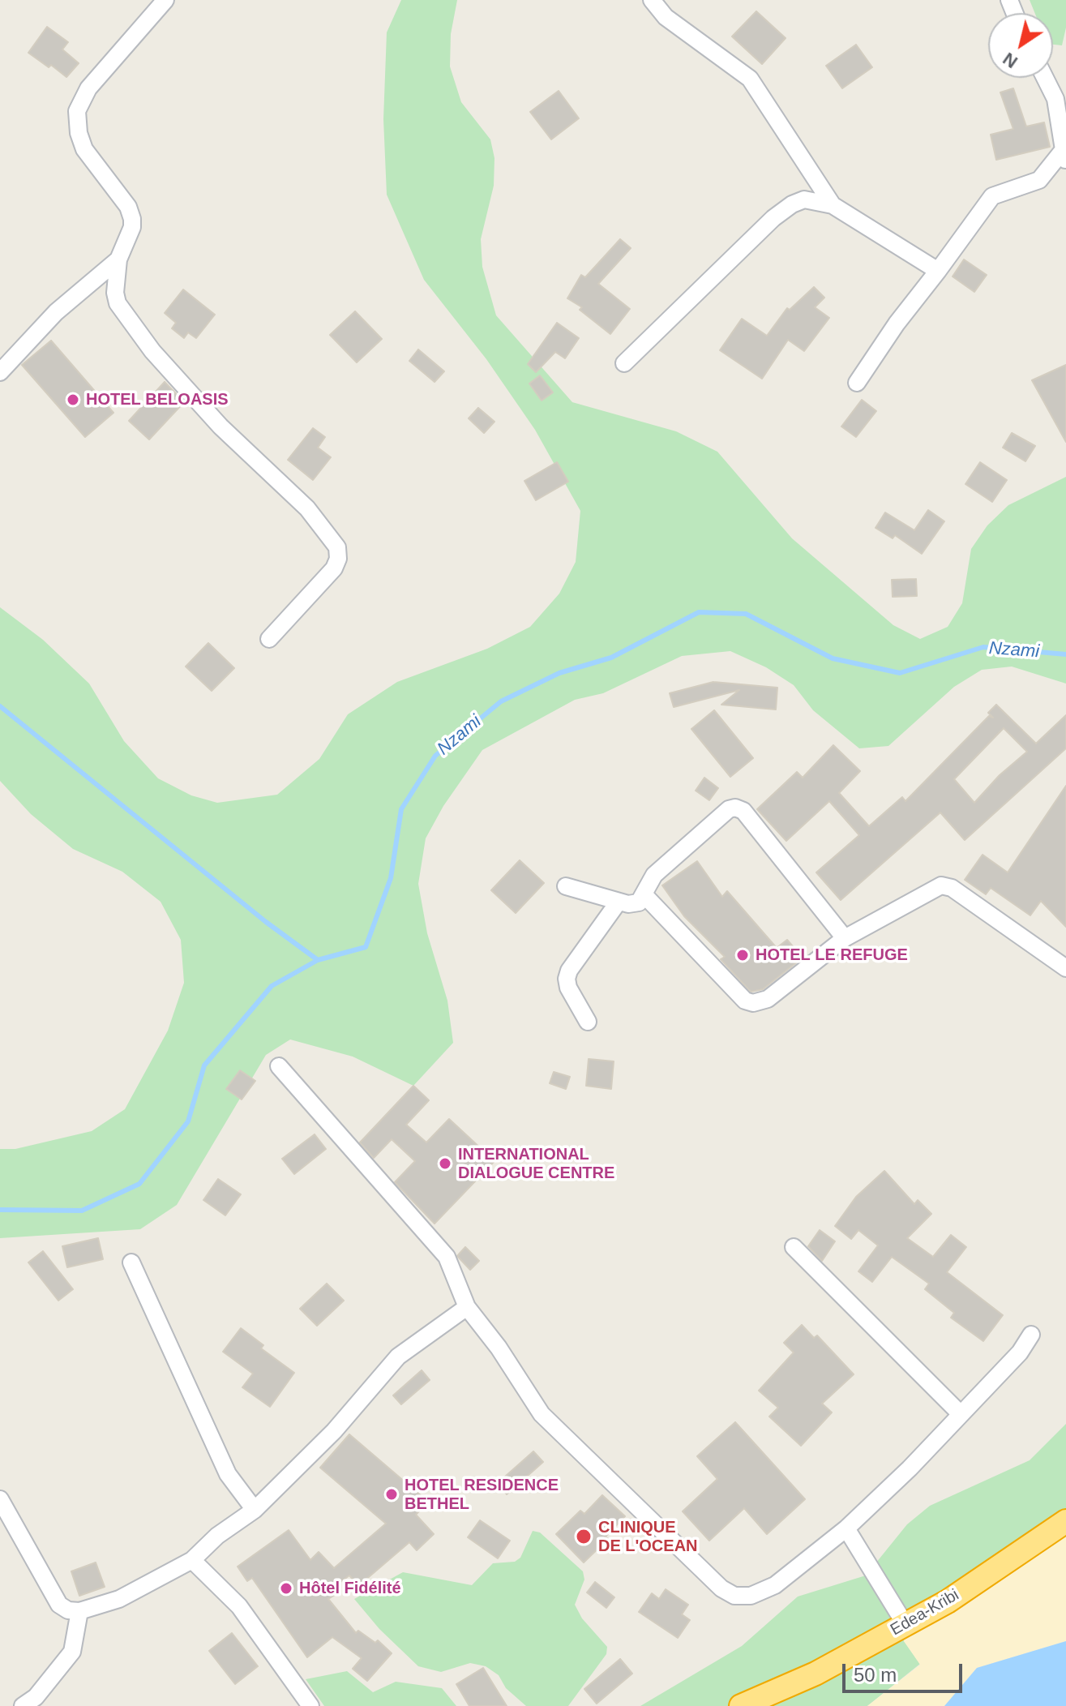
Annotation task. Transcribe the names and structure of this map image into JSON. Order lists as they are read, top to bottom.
{
  "streets": {
    "highway": ["Edea-Kribi"]
  },
  "water": ["Nzami"],
  "places": [
    "HOTEL BELOASIS",
    "HOTEL LE REFUGE",
    "INTERNATIONAL DIALOGUE CENTRE",
    "HOTEL RESIDENCE BETHEL",
    "CLINIQUE DE L'OCEAN",
    "Hôtel Fidélité"
  ],
  "scale_bar": "50 m",
  "north": "bottom left"
}
